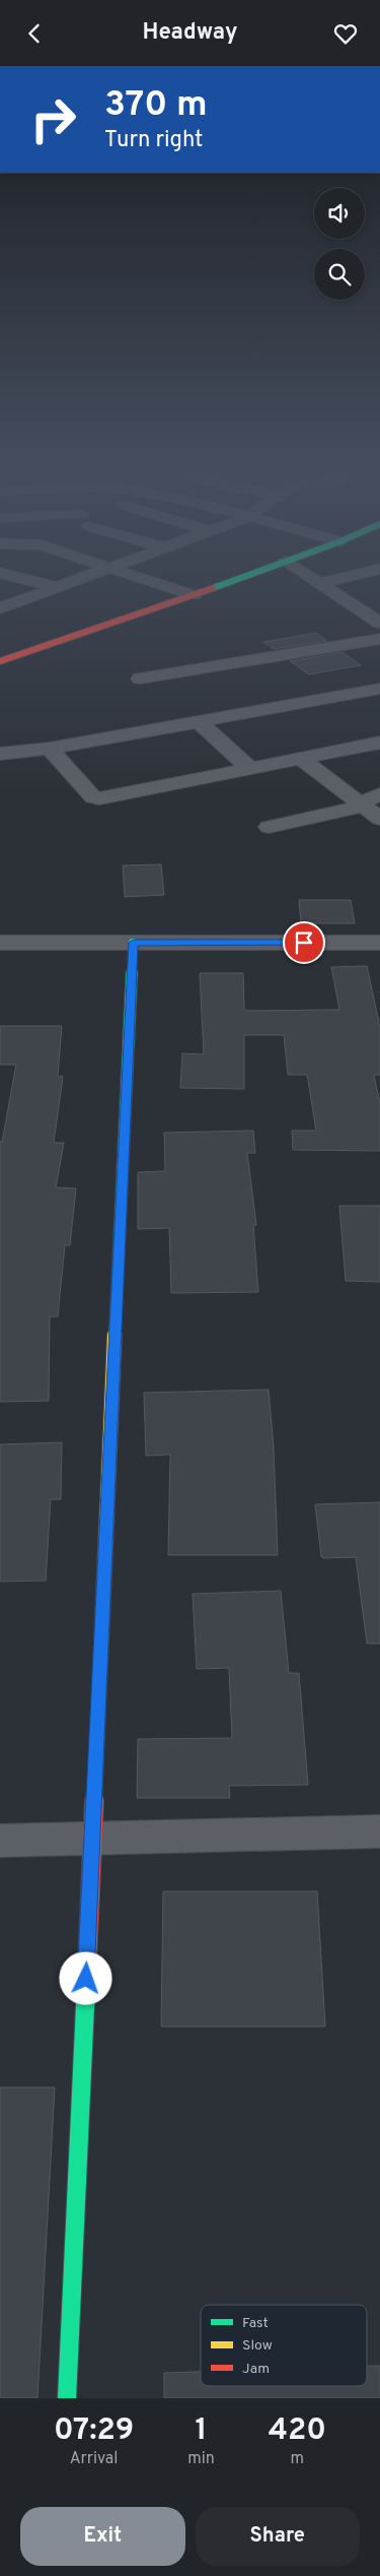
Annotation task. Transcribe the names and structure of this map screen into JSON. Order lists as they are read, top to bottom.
{
  "legend": ["Fast", "Slow", "Jam"],
  "page": {
    "header": "Headway",
    "turn": ["370 m", "Turn right"],
    "eta": [
      "07:29",
      "Arrival",
      "1",
      "min",
      "420",
      "m"
    ],
    "buttons": ["Exit", "Share"]
  }
}
